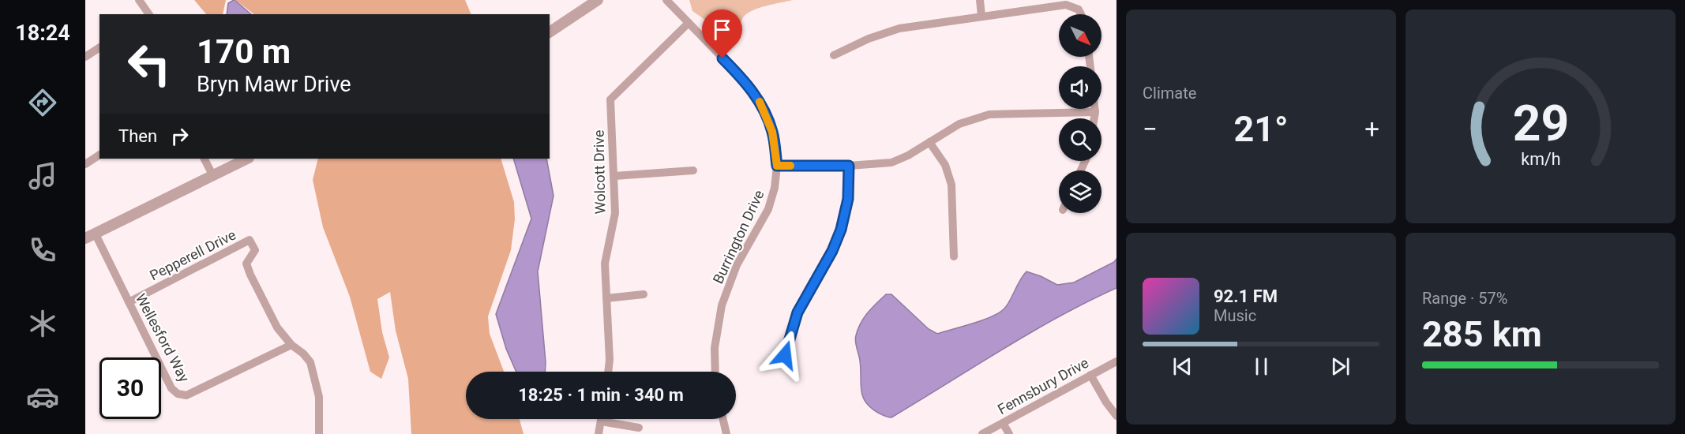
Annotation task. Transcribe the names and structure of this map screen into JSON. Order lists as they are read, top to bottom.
{
  "streets": {
    "street": [
      "Wolcott Drive",
      "Burrington Drive",
      "Pepperell Drive",
      "Wellesford Way",
      "Fennsbury Drive"
    ]
  },
  "crossings": [
    ["Wolcott Drive", "Burrington Drive"],
    ["Pepperell Drive", "Wellesford Way"]
  ],
  "north": "bottom right",
  "page": {
    "tabs": "18:24",
    "tile": [
      "Climate",
      ["Range · 57%", "285 km"]
    ],
    "turn": ["170 m", "Bryn Mawr Drive"],
    "heat": ["−", "21°", "+"],
    "then": "Then",
    "song": ["92.1 FM", "Music"],
    "limit": "30",
    "trip": "18:25 · 1 min · 340 m",
    "gauge": ["29", "km/h"]
  }
}
